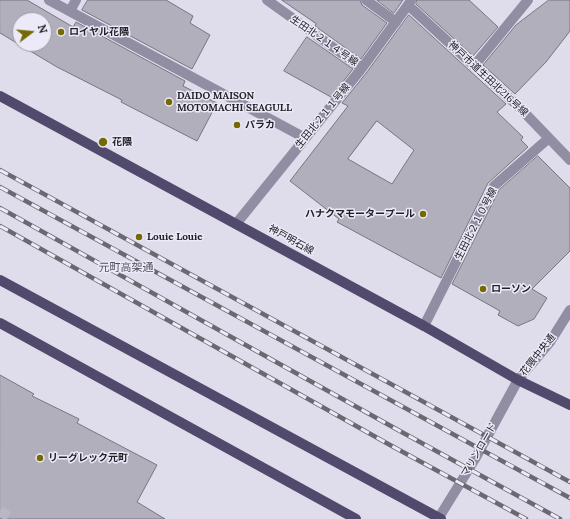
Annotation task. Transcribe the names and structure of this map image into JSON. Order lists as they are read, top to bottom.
{
  "streets": {
    "main road": ["神戸明石線"],
    "street": [
      "生田北２１４号線",
      "神戸市道生田北216号線",
      "生田北２１１号線",
      "生田北２１０号線",
      "花隈中央通",
      "マリンロード"
    ]
  },
  "crossings": [
    ["生田北２１４号線", "生田北２１１号線"],
    ["神戸市道生田北216号線", "生田北２１１号線"],
    ["神戸市道生田北216号線", "生田北２１０号線"],
    ["生田北２１１号線", "神戸明石線"],
    ["生田北２１０号線", "神戸明石線"],
    ["神戸明石線", "花隈中央通"],
    ["神戸明石線", "マリンロード"],
    ["花隈中央通", "マリンロード"]
  ],
  "districts": ["元町高架通"],
  "places": [
    "ロイヤル花隈",
    "DAIDO MAISON MOTOMACHI SEAGULL",
    "パラカ",
    "花隈",
    "ハナクマモータープール",
    "Louie Louie",
    "ローソン",
    "リーグレック元町"
  ],
  "north": "right"
}
